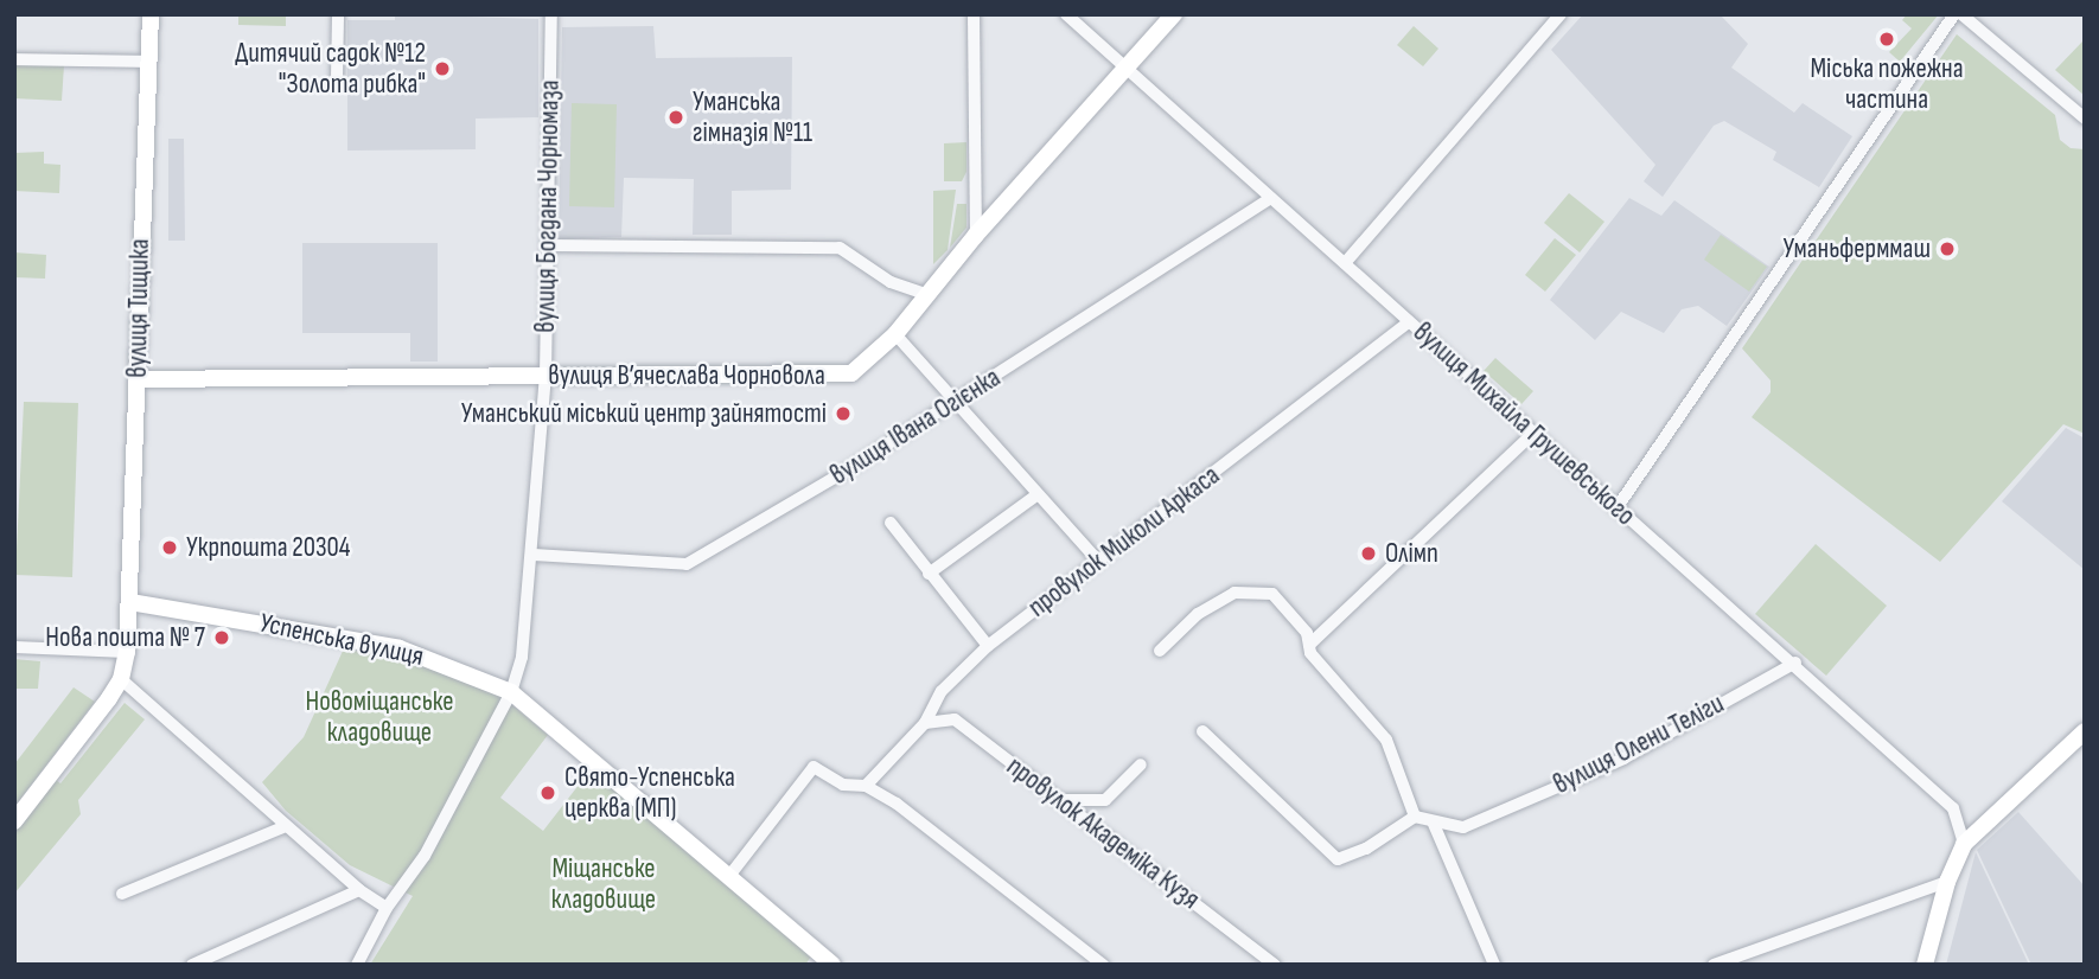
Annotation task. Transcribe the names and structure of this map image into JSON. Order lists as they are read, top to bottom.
{
  "streets": {
    "street": [
      "вулиця Богдана Чорномаза",
      "вулиця Тищика",
      "вулиця В’ячеслава Чорновола",
      "вулиця Михайла Грушевського",
      "вулиця Івана Огієнка",
      "провулок Миколи Аркаса",
      "Успенська вулиця",
      "вулиця Олени Теліги",
      "провулок Академіка Кузя"
    ]
  },
  "crossings": [
    ["вулиця Богдана Чорномаза", "вулиця В’ячеслава Чорновола"],
    ["вулиця Богдана Чорномаза", "вулиця Івана Огієнка"],
    ["вулиця Богдана Чорномаза", "Успенська вулиця"],
    ["вулиця Тищика", "вулиця В’ячеслава Чорновола"],
    ["вулиця Тищика", "Успенська вулиця"],
    ["вулиця В’ячеслава Чорновола", "вулиця Михайла Грушевського"],
    ["вулиця Михайла Грушевського", "вулиця Івана Огієнка"],
    ["вулиця Михайла Грушевського", "провулок Миколи Аркаса"],
    ["вулиця Михайла Грушевського", "вулиця Олени Теліги"],
    ["провулок Миколи Аркаса", "провулок Академіка Кузя"]
  ],
  "parks": ["Новоміщанське кладовище", "Міщанське кладовище"],
  "places": [
    "Міська пожежна частина",
    "Дитячий садок №12 \"Золота рибка\"",
    "Уманська гімназія №11",
    "Уманьферммаш",
    "Уманський міський центр зайнятості",
    "Укрпошта 20304",
    "Олімп",
    "Нова пошта № 7",
    "Свято-Успенська церква (МП)"
  ]
}
